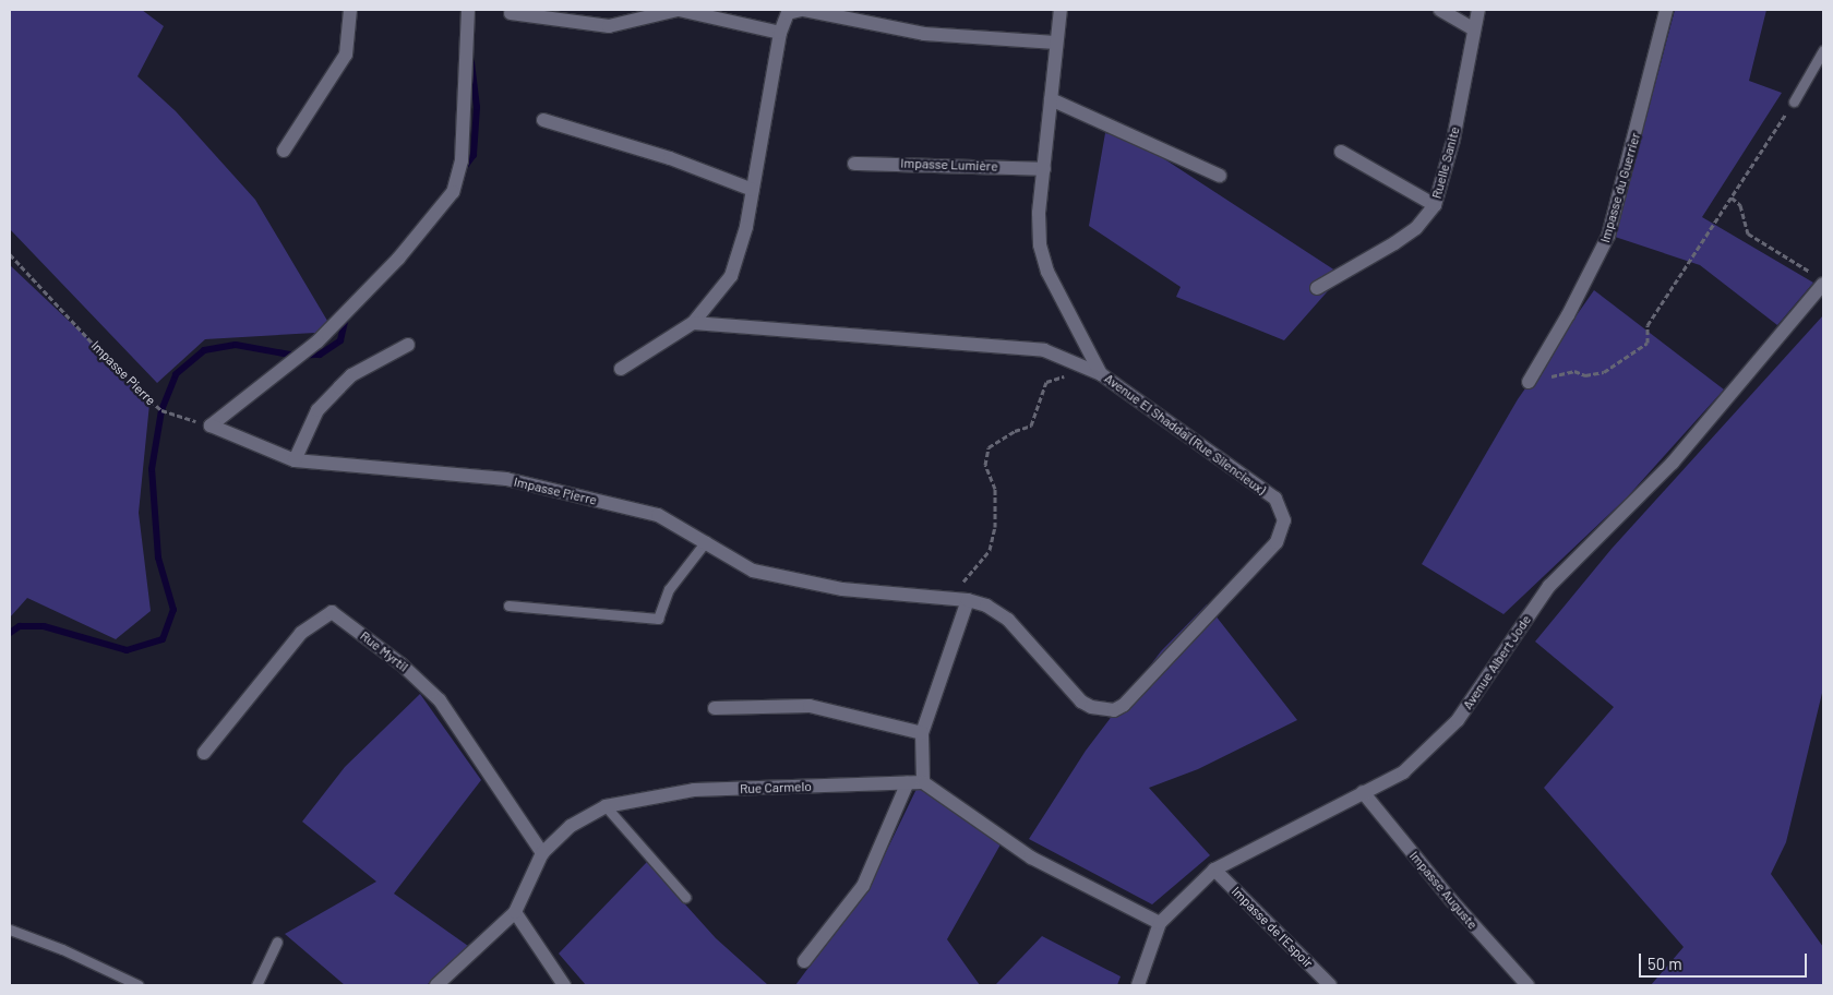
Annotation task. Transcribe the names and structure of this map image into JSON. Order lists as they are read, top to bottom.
{
  "streets": {
    "street": [
      "Ruelle Sanite",
      "Impasse Lumière",
      "Impasse du Guerrier",
      "Impasse Pierre",
      "Avenue El Shaddaï (Rue Silencieux)",
      "Rue Myrtil",
      "Avenue Albert Jode",
      "Rue Carmelo",
      "Impasse Auguste",
      "Impasse de l'Espoir"
    ]
  },
  "crossings": [
    ["Impasse Lumière", "Avenue El Shaddaï (Rue Silencieux)"],
    ["Impasse Pierre", "Avenue El Shaddaï (Rue Silencieux)"],
    ["Rue Myrtil", "Rue Carmelo"],
    ["Avenue Albert Jode", "Impasse Auguste"],
    ["Avenue Albert Jode", "Impasse de l'Espoir"]
  ],
  "scale_bar": "50 m"
}
